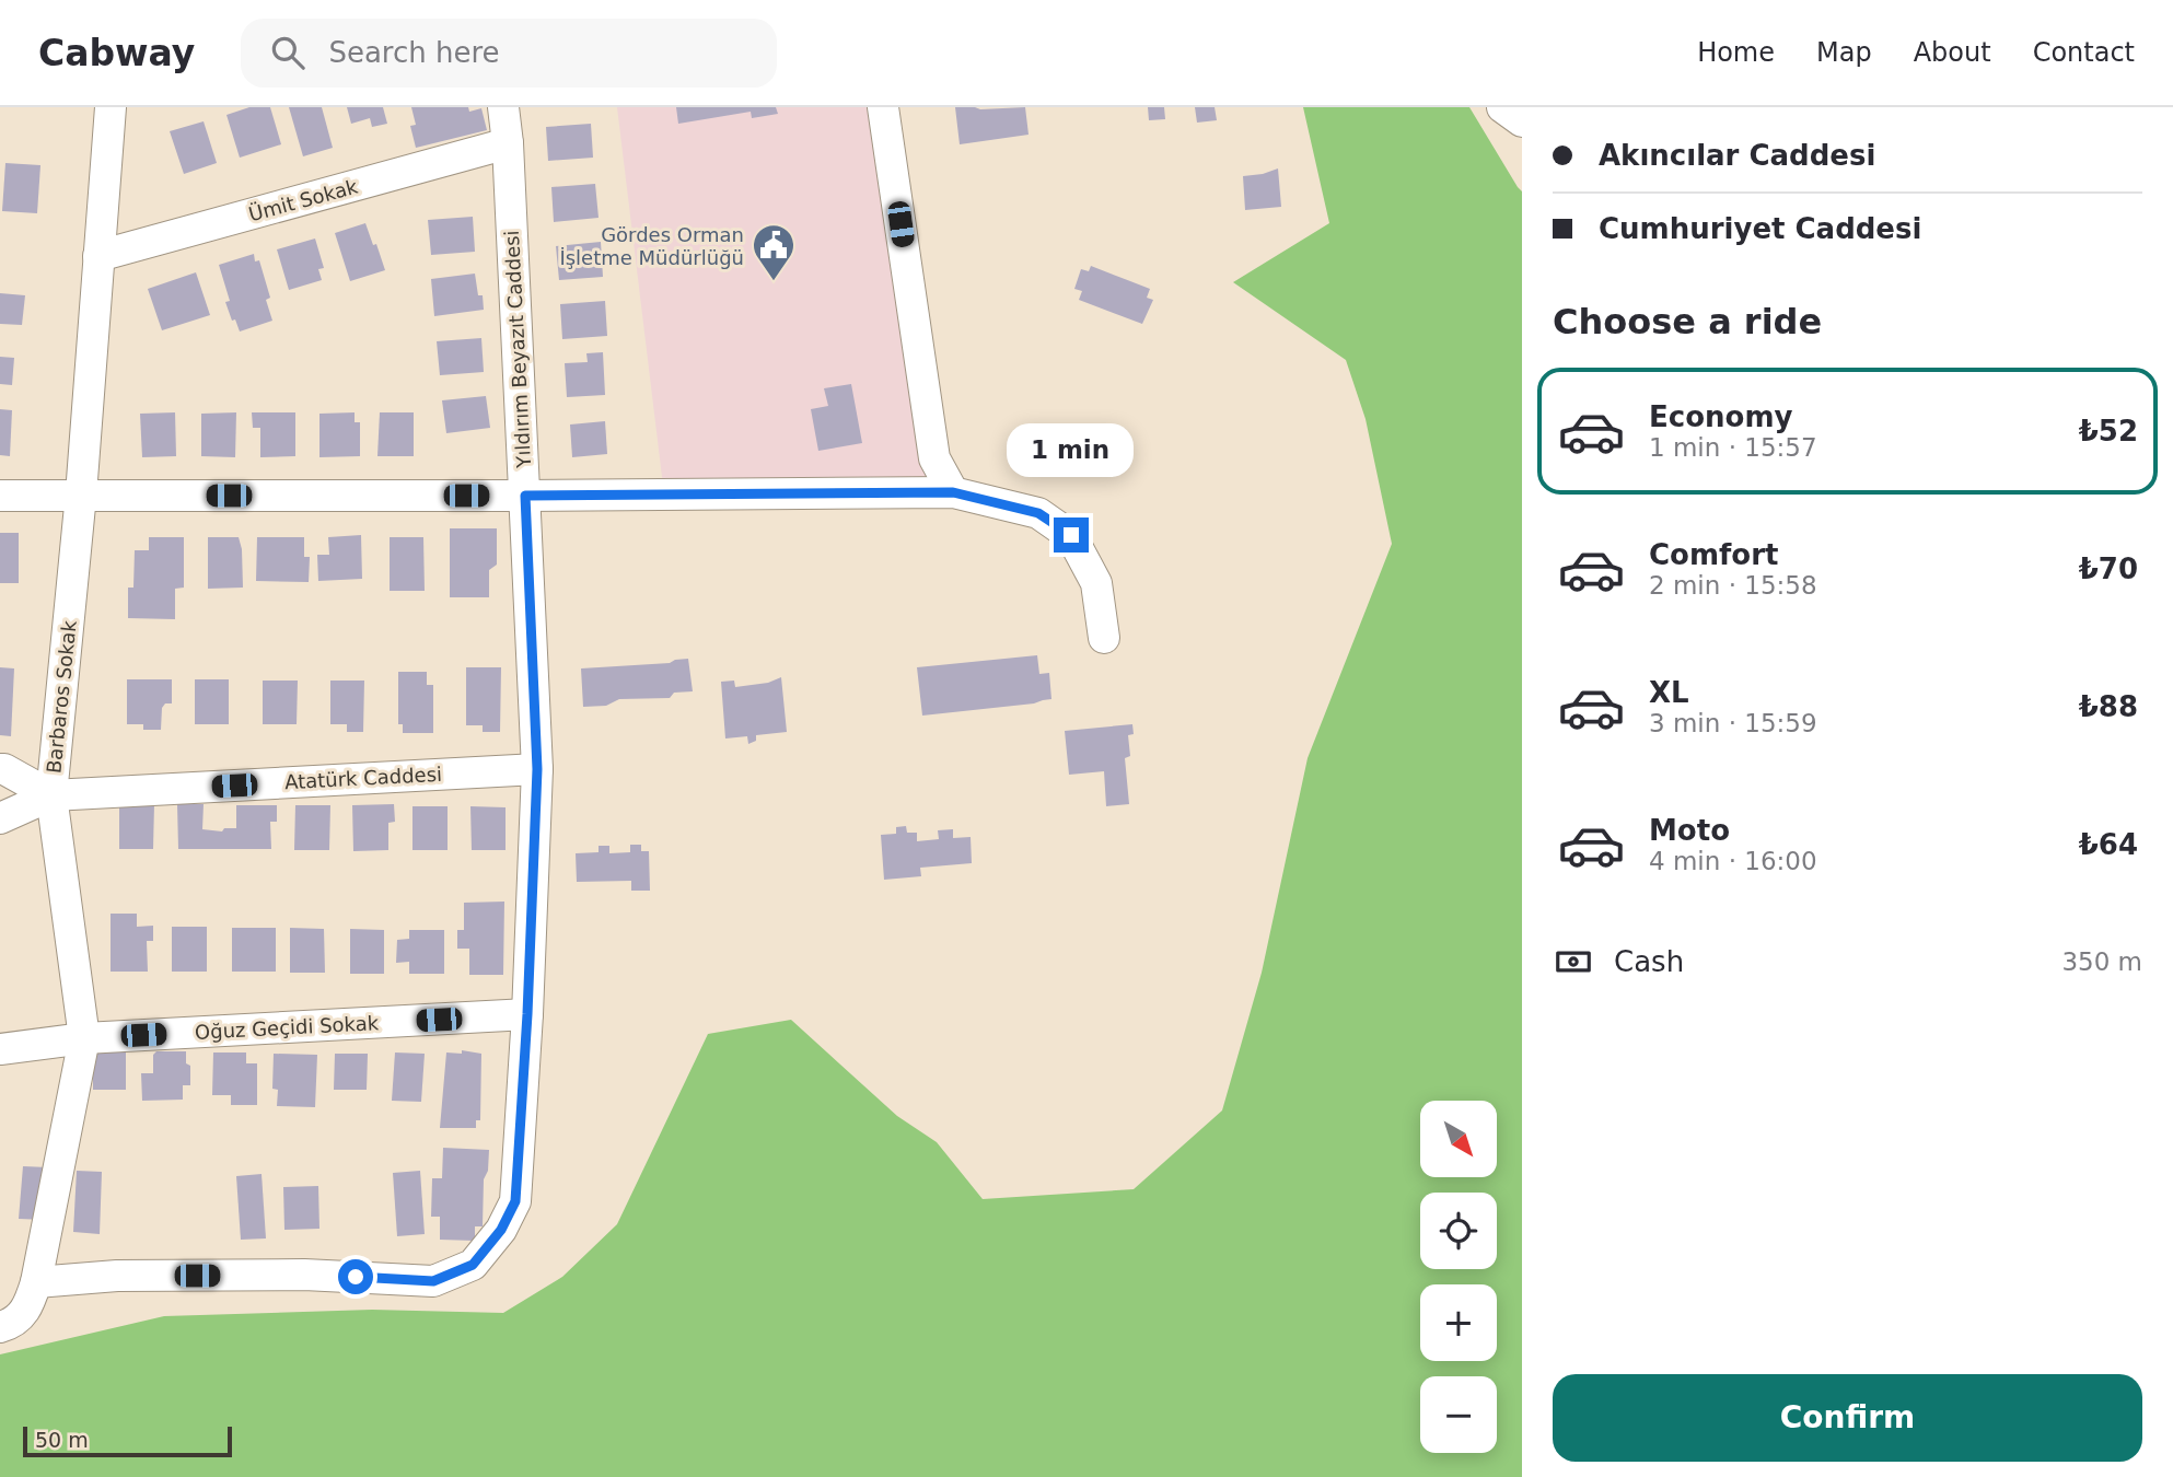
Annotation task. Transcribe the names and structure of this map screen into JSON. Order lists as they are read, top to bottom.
{
  "streets": {
    "street": [
      "Ümit Sokak",
      "Yıldırım Beyazıt Caddesi",
      "Barbaros Sokak",
      "Atatürk Caddesi",
      "Oğuz Geçidi Sokak"
    ]
  },
  "crossings": [
    ["Ümit Sokak", "Yıldırım Beyazıt Caddesi"],
    ["Ümit Sokak", "Barbaros Sokak"],
    ["Yıldırım Beyazıt Caddesi", "Barbaros Sokak"],
    ["Yıldırım Beyazıt Caddesi", "Atatürk Caddesi"],
    ["Yıldırım Beyazıt Caddesi", "Oğuz Geçidi Sokak"],
    ["Barbaros Sokak", "Atatürk Caddesi"],
    ["Barbaros Sokak", "Oğuz Geçidi Sokak"]
  ],
  "places": {
    "public building": ["Gördes Orman İşletme Müdürlüğü"]
  },
  "scale_bar": "50 m",
  "north": "bottom right",
  "page": {
    "header": "Cabway",
    "search": "Search here",
    "nav": [
      "Home",
      "Map",
      "About",
      "Contact"
    ],
    "banner": ["Akıncılar Caddesi", "Cumhuriyet Caddesi"],
    "heading": "Choose a ride",
    "list": [
      {
        "name": "Economy",
        "note": "1 min · 15:57",
        "value": "₺52"
      },
      {
        "name": "Comfort",
        "note": "2 min · 15:58",
        "value": "₺70"
      },
      {
        "name": "XL",
        "note": "3 min · 15:59",
        "value": "₺88"
      },
      {
        "name": "Moto",
        "note": "4 min · 16:00",
        "value": "₺64"
      }
    ],
    "bubble": "1 min",
    "pay": ["Cash", "350 m"],
    "map_buttons": ["+", "−"],
    "buttons": "Confirm",
    "scale": "50 m"
  }
}
